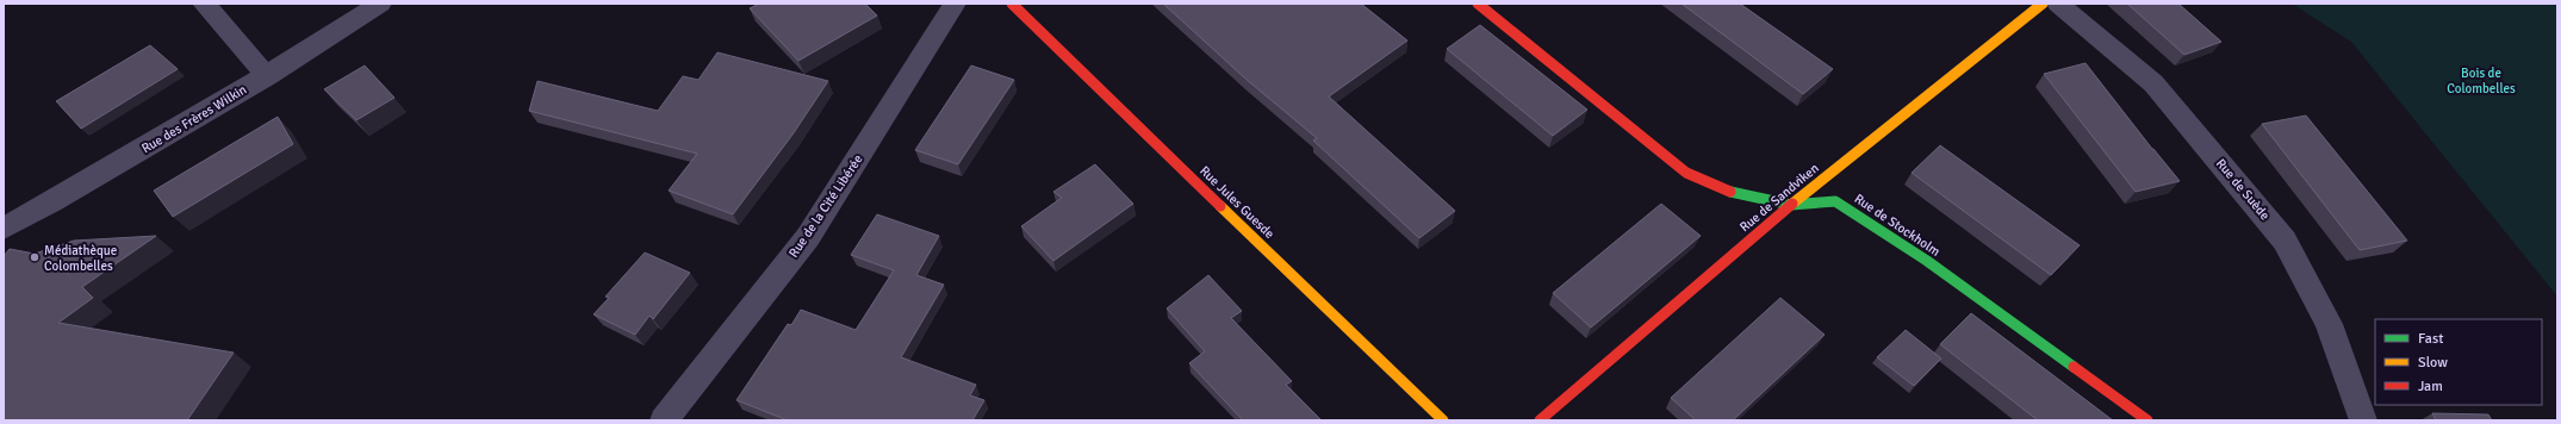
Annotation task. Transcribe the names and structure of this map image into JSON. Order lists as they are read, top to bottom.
{
  "streets": {
    "street": [
      "Rue des Frères Wilkin",
      "Rue de Suède",
      "Rue de Sandviken",
      "Rue Jules Guesde",
      "Rue de la Cité Libérée",
      "Rue de Stockholm"
    ]
  },
  "crossings": [
    ["Rue de Sandviken", "Rue de Stockholm"]
  ],
  "parks": ["Bois de Colombelles"],
  "places": ["Médiathèque Colombelles"],
  "legend": ["Fast", "Slow", "Jam"]
}
